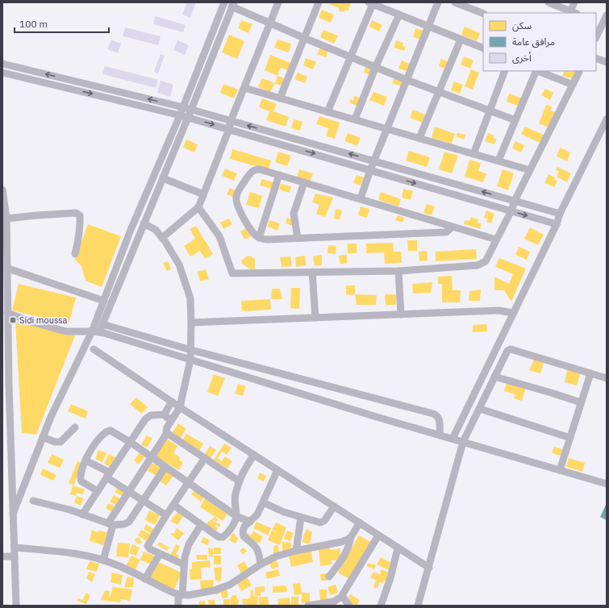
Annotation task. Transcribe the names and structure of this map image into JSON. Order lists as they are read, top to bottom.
{
  "places": {
    "transit": ["Sidi moussa"]
  },
  "legend": ["سكن", "مرافق عامة", "أخرى"],
  "scale_bar": "100 m"
}
